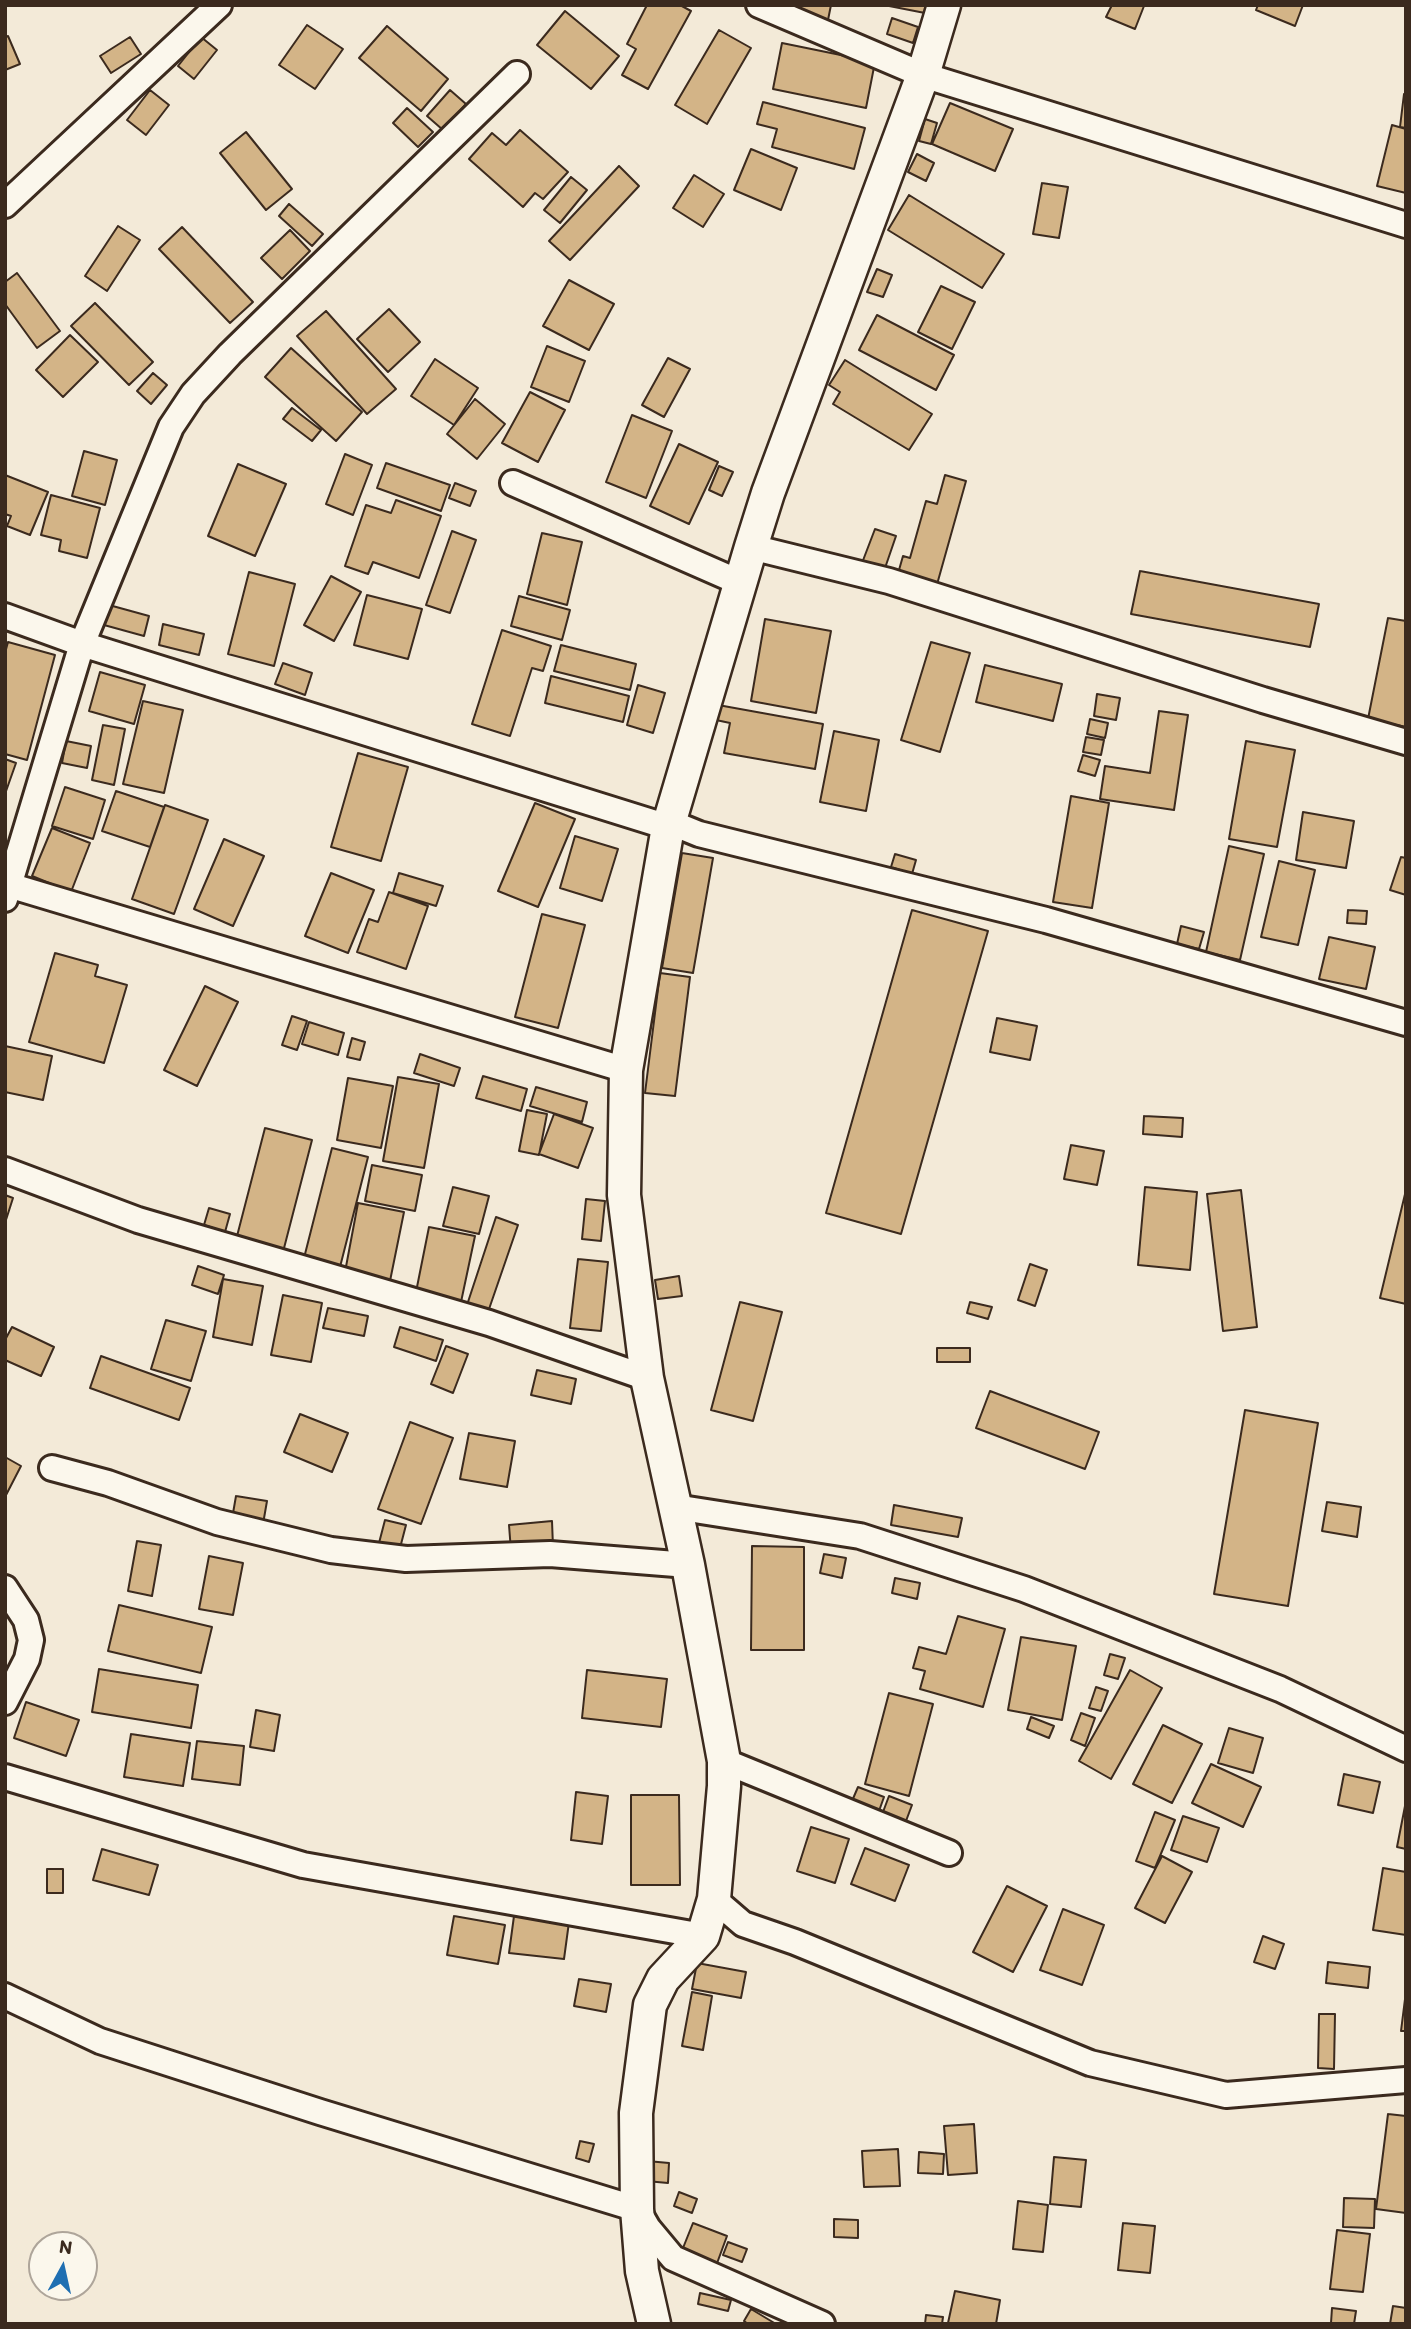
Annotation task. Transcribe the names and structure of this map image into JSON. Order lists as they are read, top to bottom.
{
  "north": "top"
}
